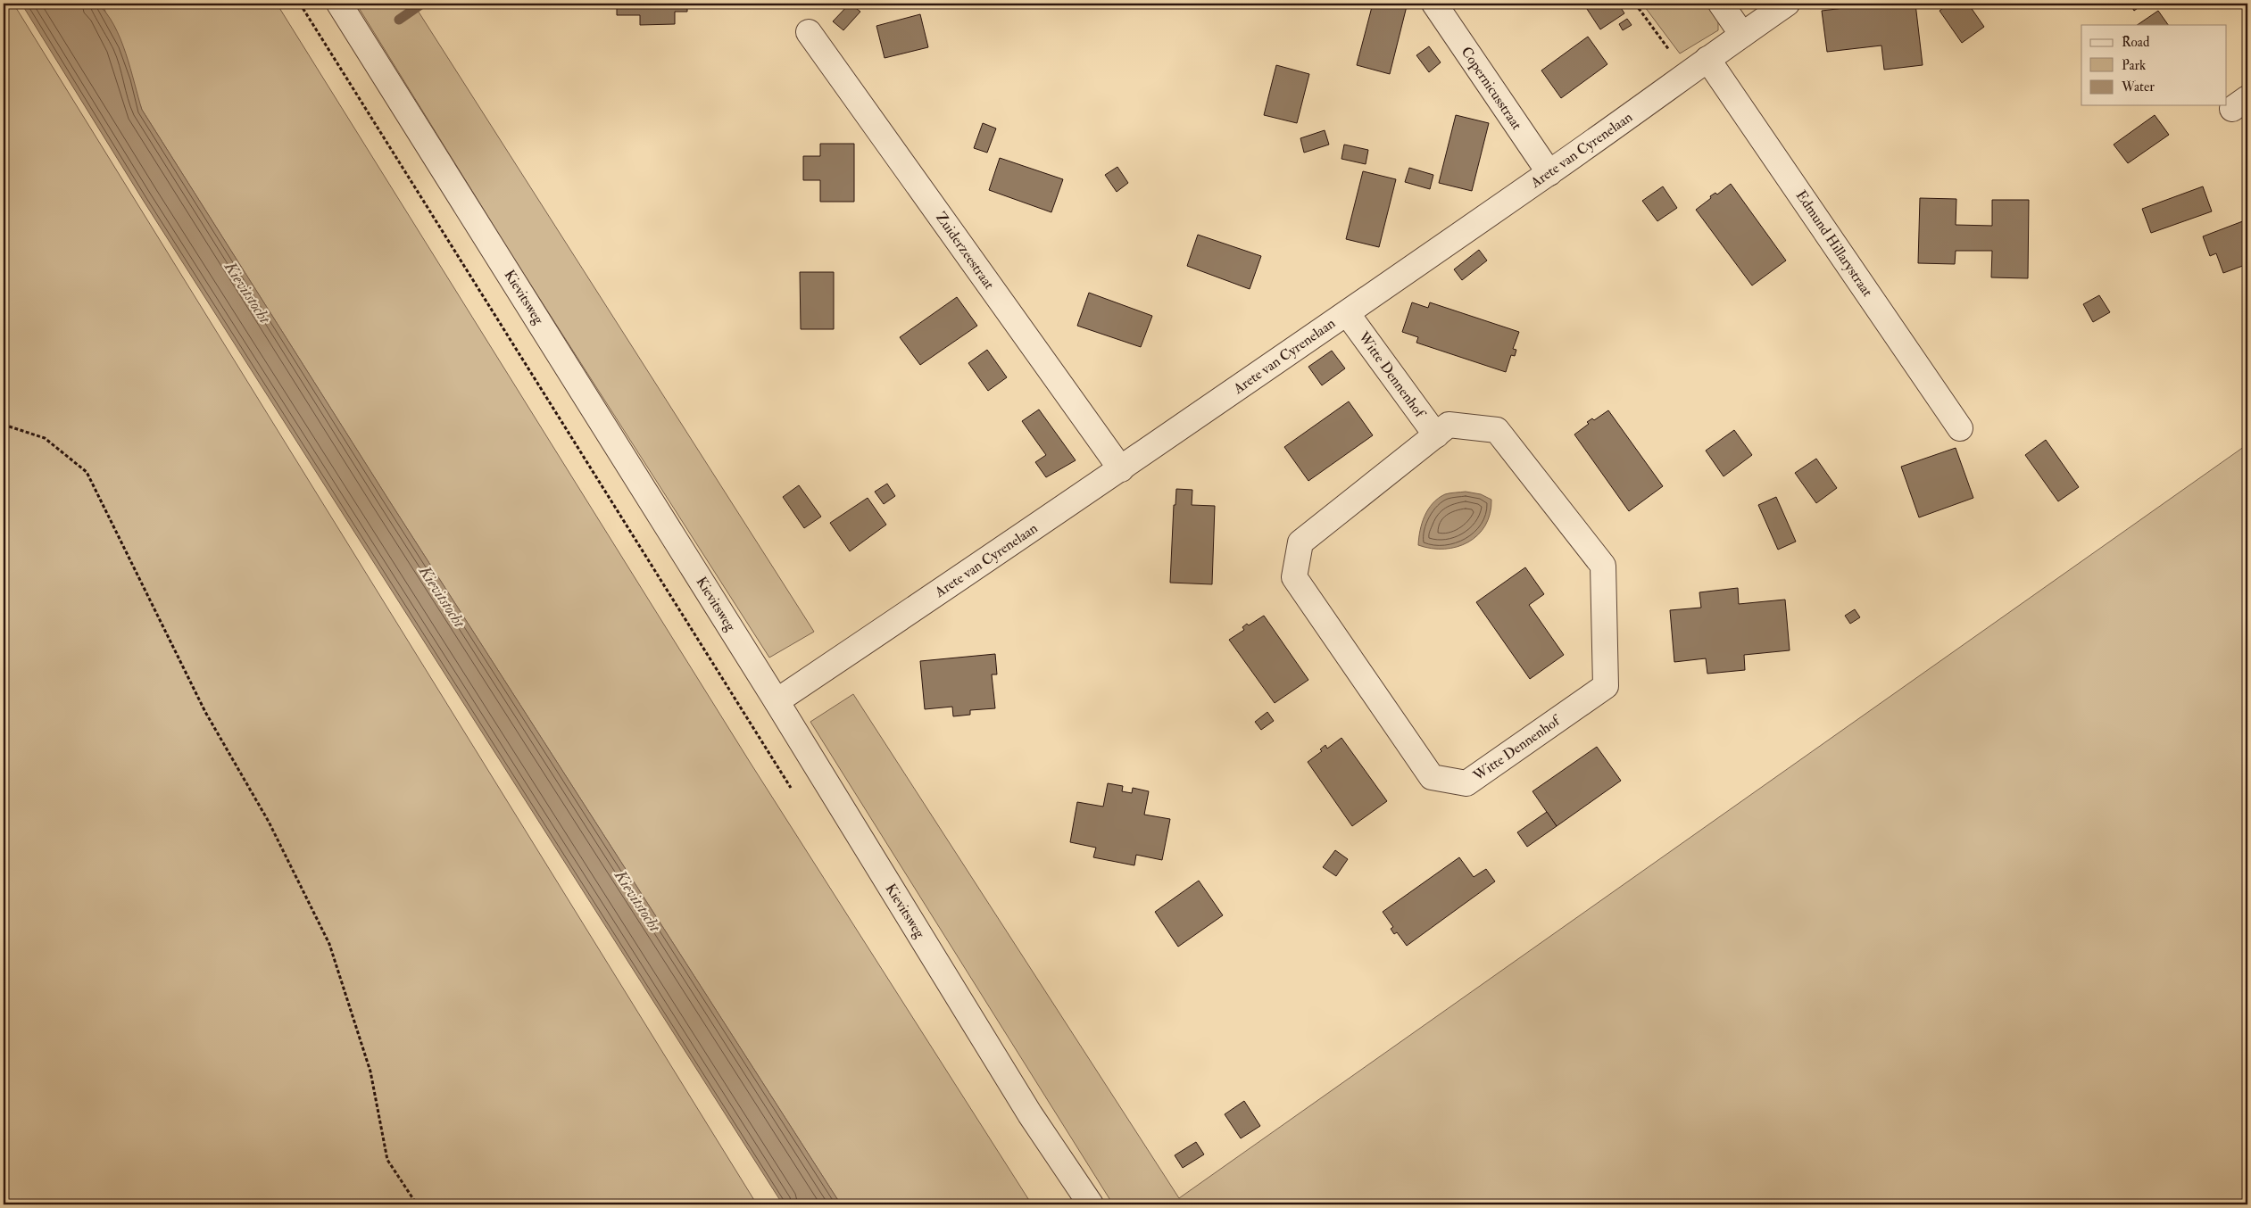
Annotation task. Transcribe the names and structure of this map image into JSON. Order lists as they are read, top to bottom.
{
  "streets": {
    "street": [
      "Copernicusstraat",
      "Arete van Cyrenelaan",
      "Edmund Hillarystraat",
      "Zuiderzeestraat",
      "Kievitsweg",
      "Witte Dennenhof"
    ]
  },
  "crossings": [
    ["Copernicusstraat", "Arete van Cyrenelaan"],
    ["Arete van Cyrenelaan", "Edmund Hillarystraat"],
    ["Arete van Cyrenelaan", "Zuiderzeestraat"],
    ["Arete van Cyrenelaan", "Kievitsweg"],
    ["Arete van Cyrenelaan", "Witte Dennenhof"]
  ],
  "water": ["Kievitstocht"],
  "legend": ["Road", "Park", "Water"]
}
